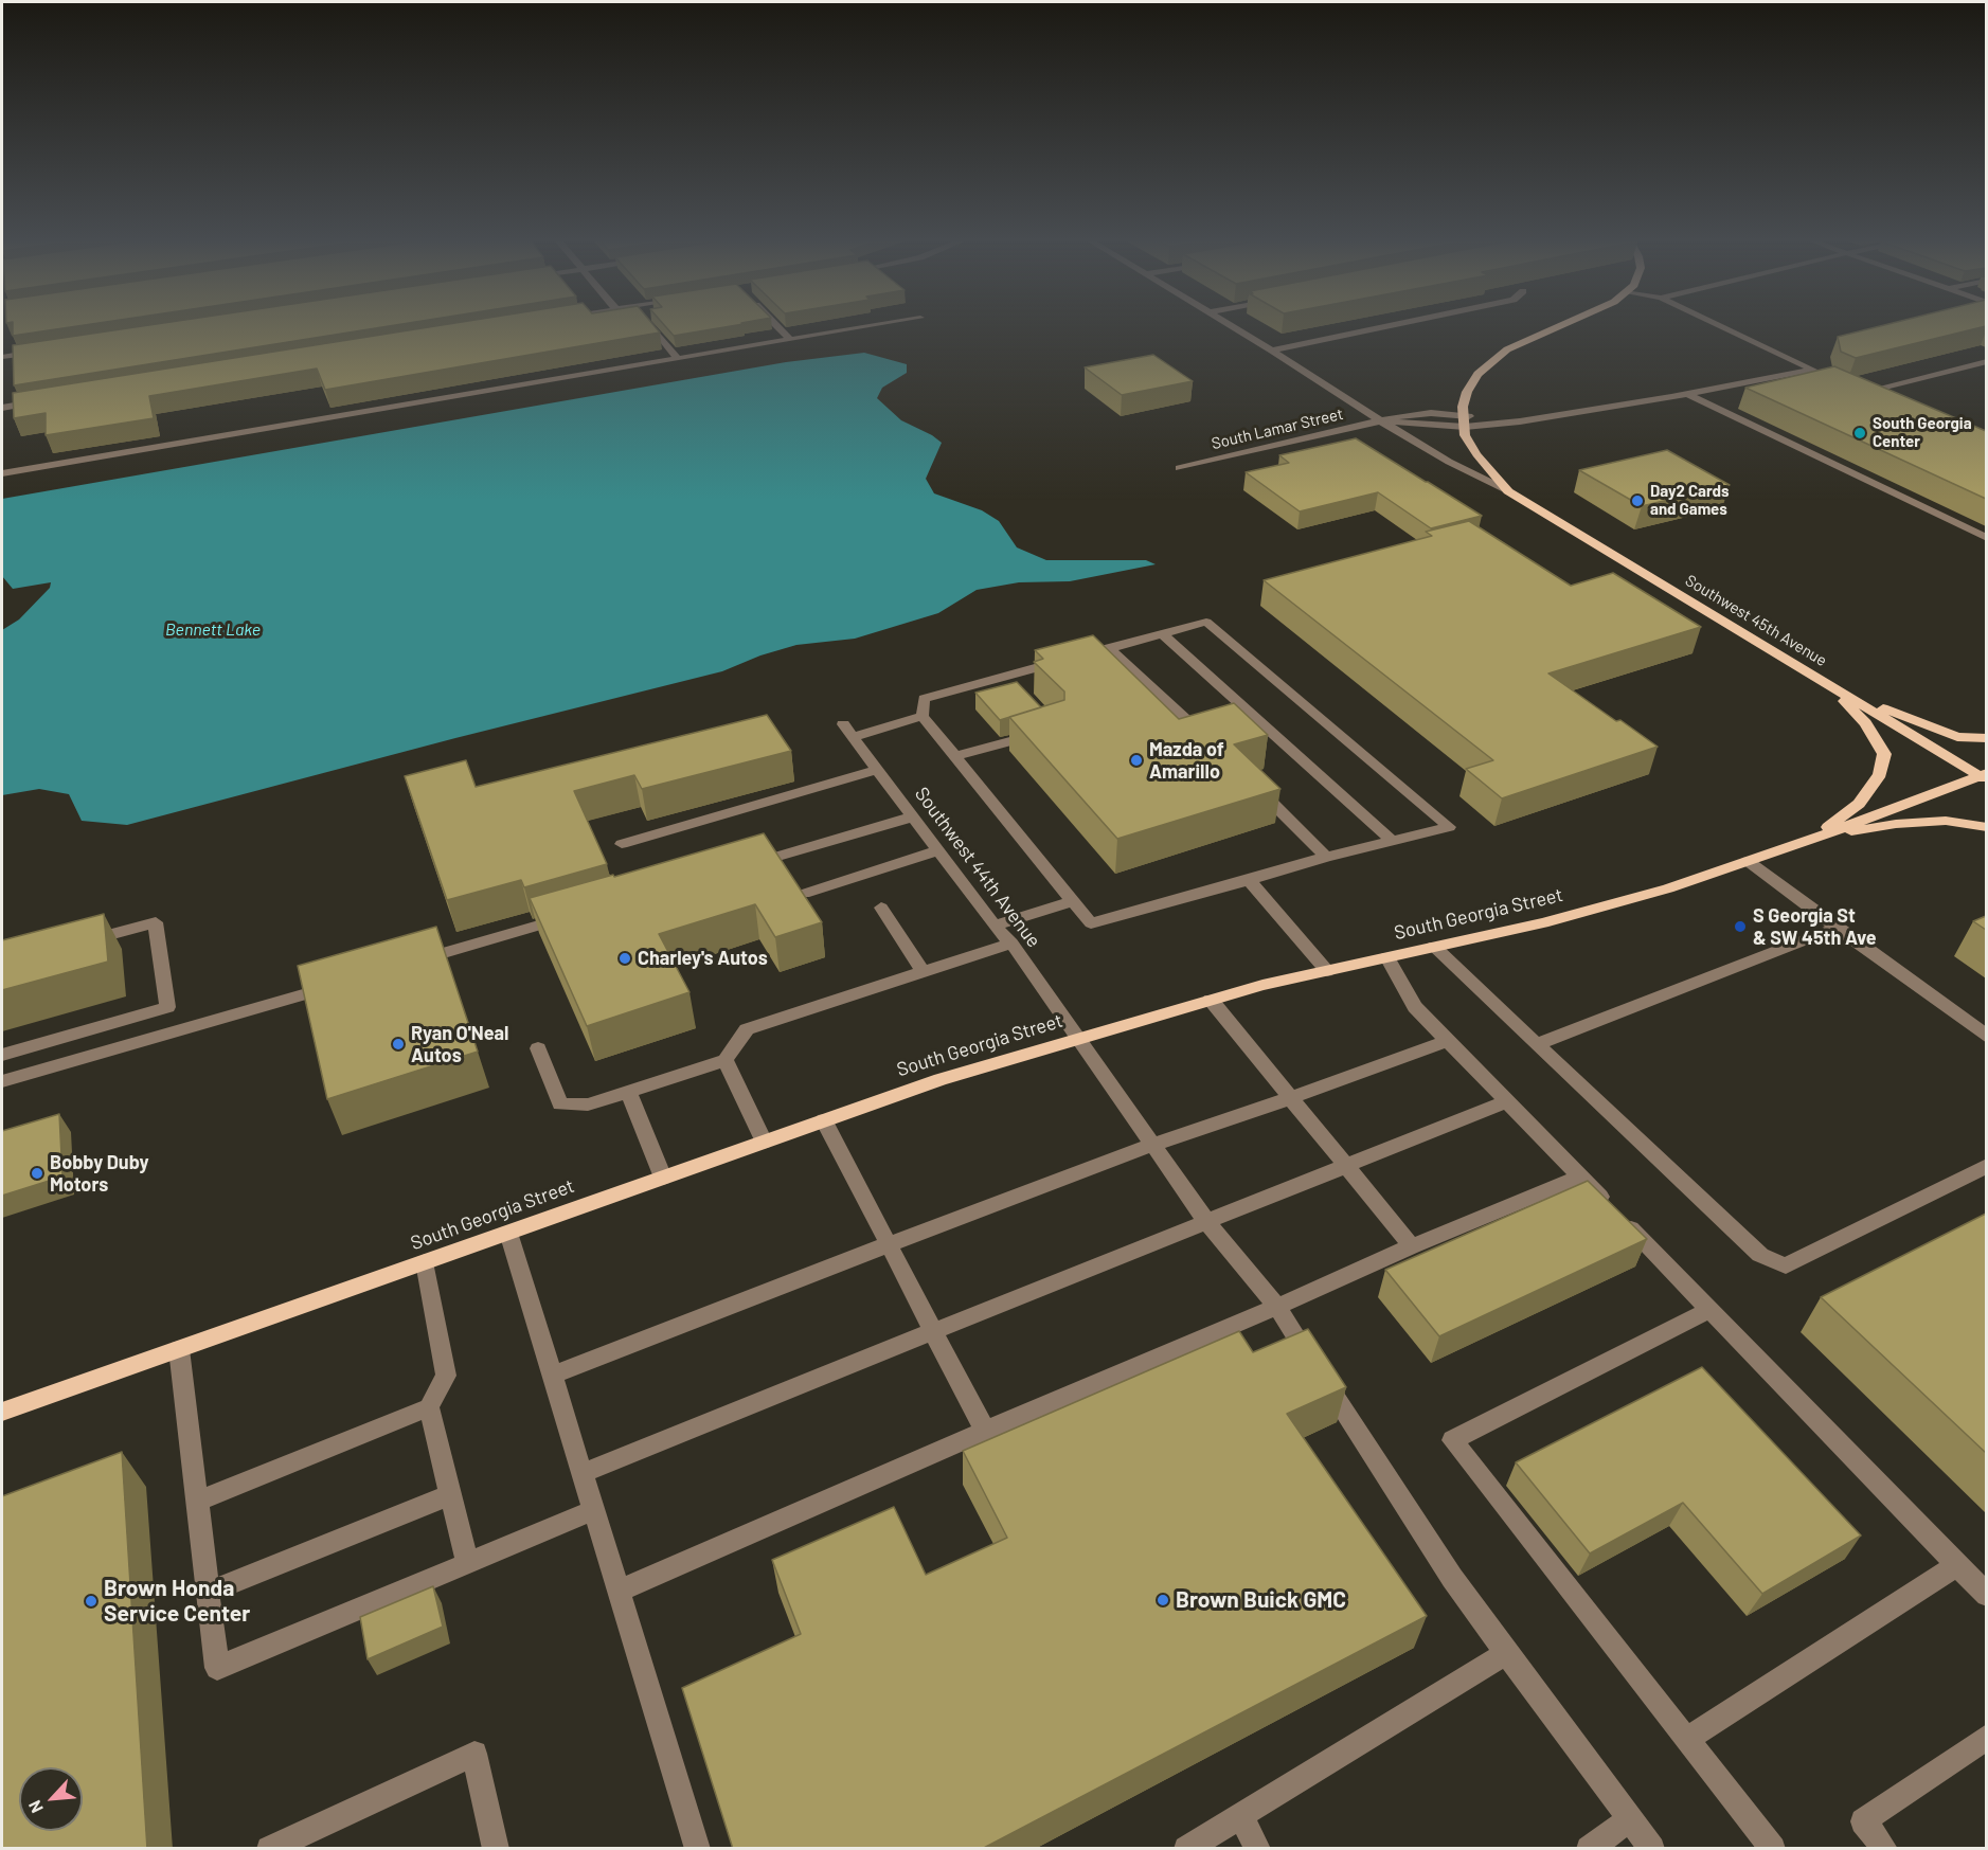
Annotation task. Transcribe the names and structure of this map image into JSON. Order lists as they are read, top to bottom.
{
  "streets": {
    "main road": ["Southwest 45th Avenue", "South Georgia Street"],
    "street": ["South Lamar Street", "Southwest 44th Avenue"]
  },
  "crossings": [
    ["Southwest 45th Avenue", "South Georgia Street"],
    ["Southwest 44th Avenue", "South Georgia Street"]
  ],
  "water": ["Bennett Lake"],
  "places": [
    "South Georgia Center",
    "Day2 Cards and Games",
    "Mazda of Amarillo",
    "S Georgia St & SW 45th Ave",
    "Charley's Autos",
    "Ryan O'Neal Autos",
    "Bobby Duby Motors",
    "Brown Buick GMC",
    "Brown Honda Service Center"
  ],
  "north": "bottom left"
}
